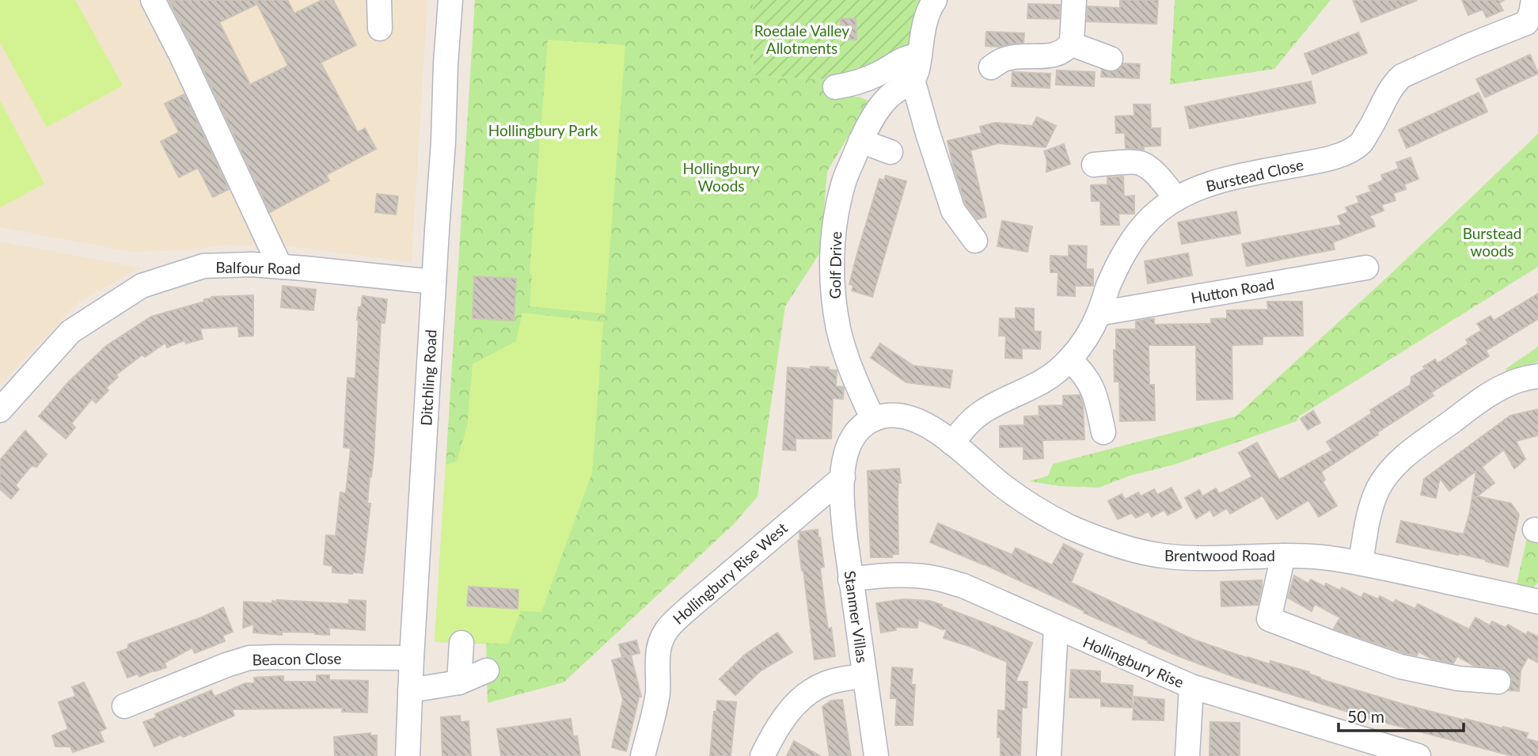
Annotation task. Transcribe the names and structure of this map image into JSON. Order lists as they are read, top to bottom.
{
  "streets": {
    "street": [
      "Burstead Close",
      "Golf Drive",
      "Balfour Road",
      "Hutton Road",
      "Ditchling Road",
      "Brentwood Road",
      "Hollingbury Rise West",
      "Stanmer Villas",
      "Beacon Close",
      "Hollingbury Rise"
    ]
  },
  "crossings": [
    ["Burstead Close", "Hutton Road"],
    ["Burstead Close", "Brentwood Road"],
    ["Golf Drive", "Brentwood Road"],
    ["Balfour Road", "Ditchling Road"],
    ["Ditchling Road", "Beacon Close"],
    ["Hollingbury Rise West", "Stanmer Villas"],
    ["Stanmer Villas", "Hollingbury Rise"]
  ],
  "parks": [
    "Roedale Valley Allotments",
    "Hollingbury Park",
    "Hollingbury Woods",
    "Burstead woods"
  ],
  "scale_bar": "50 m"
}
